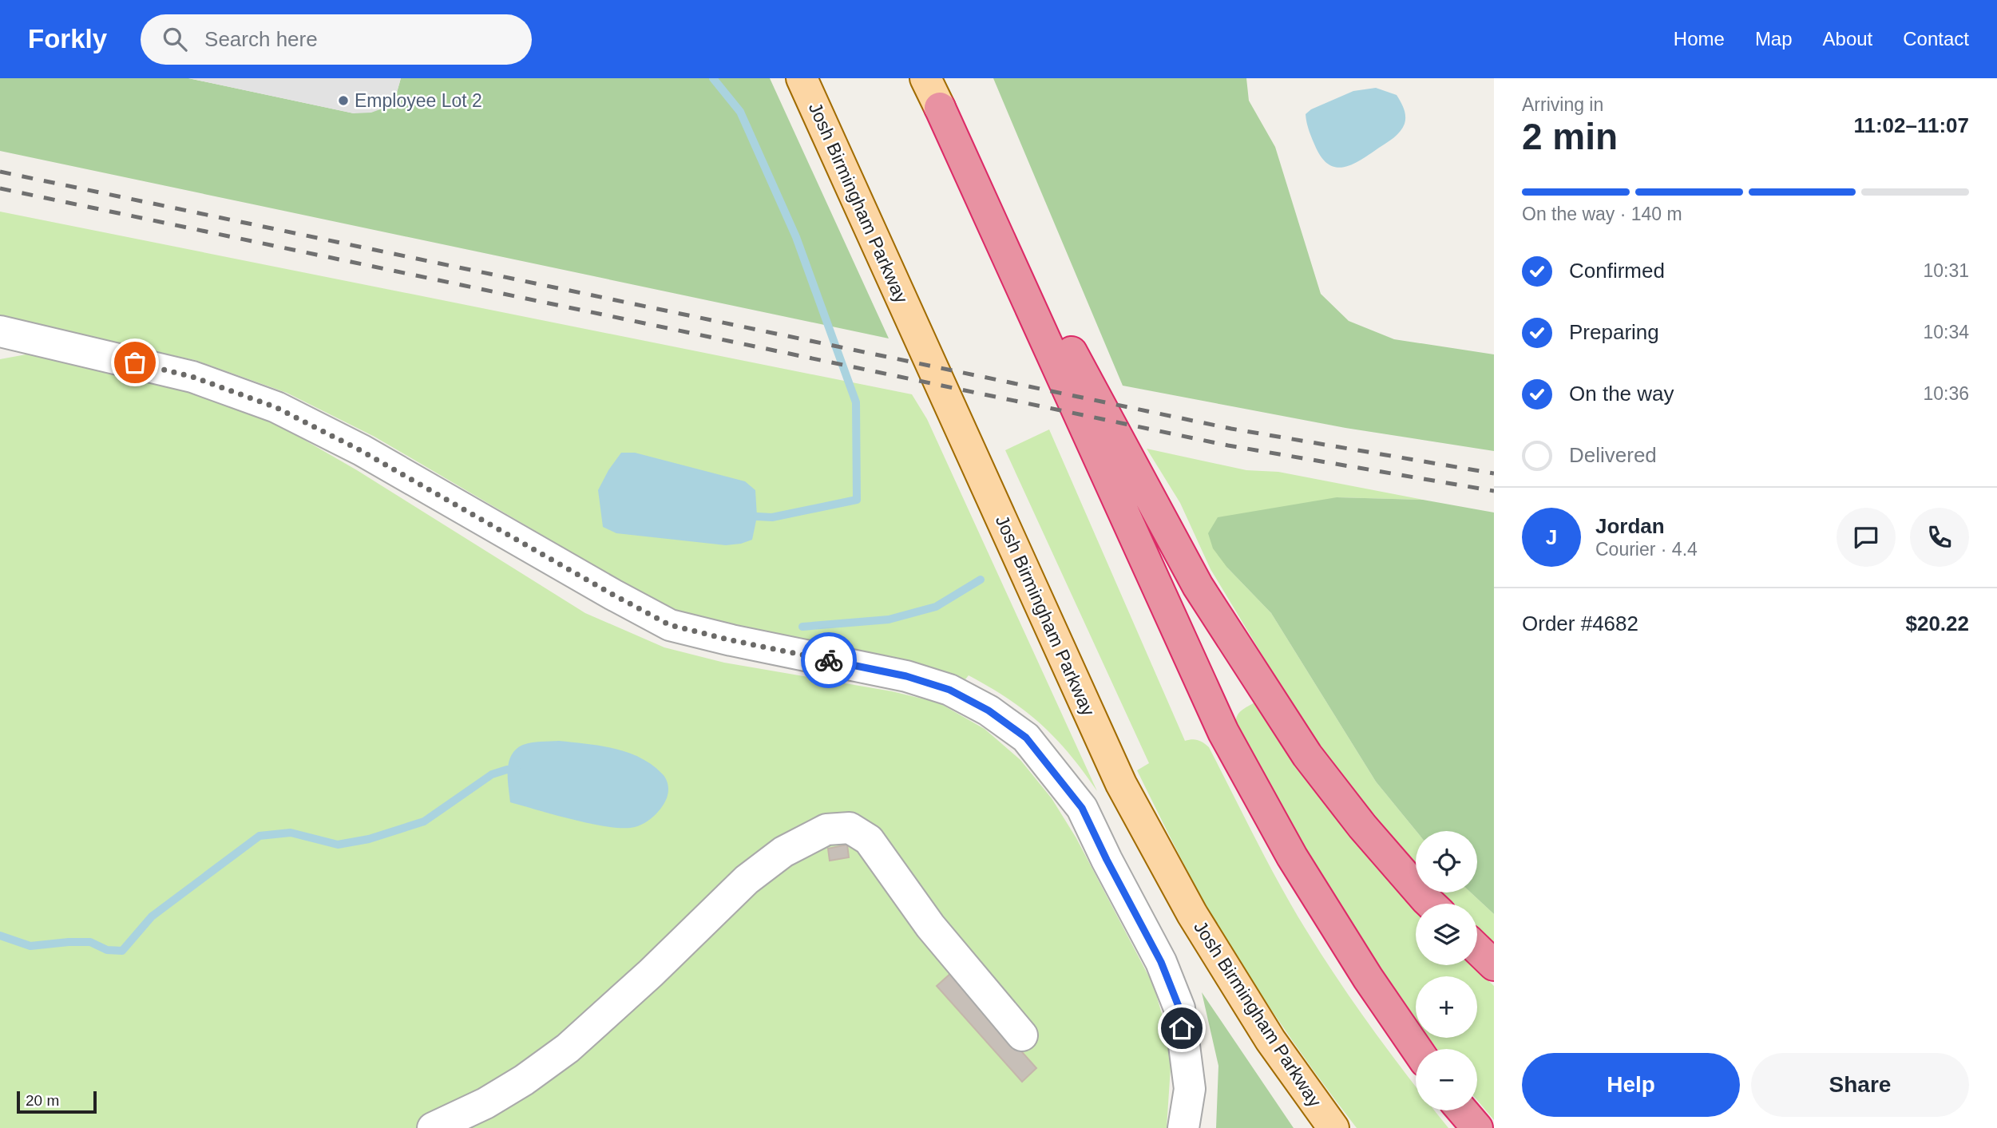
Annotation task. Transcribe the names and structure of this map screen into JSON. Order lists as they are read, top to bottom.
{
  "streets": {
    "main road": ["Josh Birmingham Parkway"]
  },
  "places": ["Employee Lot 2"],
  "scale_bar": "20 m",
  "page": {
    "header": "Forkly",
    "search": "Search here",
    "nav": [
      "Home",
      "Map",
      "About",
      "Contact"
    ],
    "heading": ["2 min", "Arriving in", "11:02–11:07"],
    "panel": [
      "Jordan",
      "Courier · 4.4",
      "Order #4682",
      "$20.22"
    ],
    "bar": "On the way · 140 m",
    "list": [
      ["Confirmed", "10:31"],
      ["Preparing", "10:34"],
      ["On the way", "10:36"],
      "Delivered"
    ],
    "round": "J",
    "map_buttons": ["+", "−"],
    "buttons": ["Help", "Share"],
    "scale": "20 m"
  }
}
